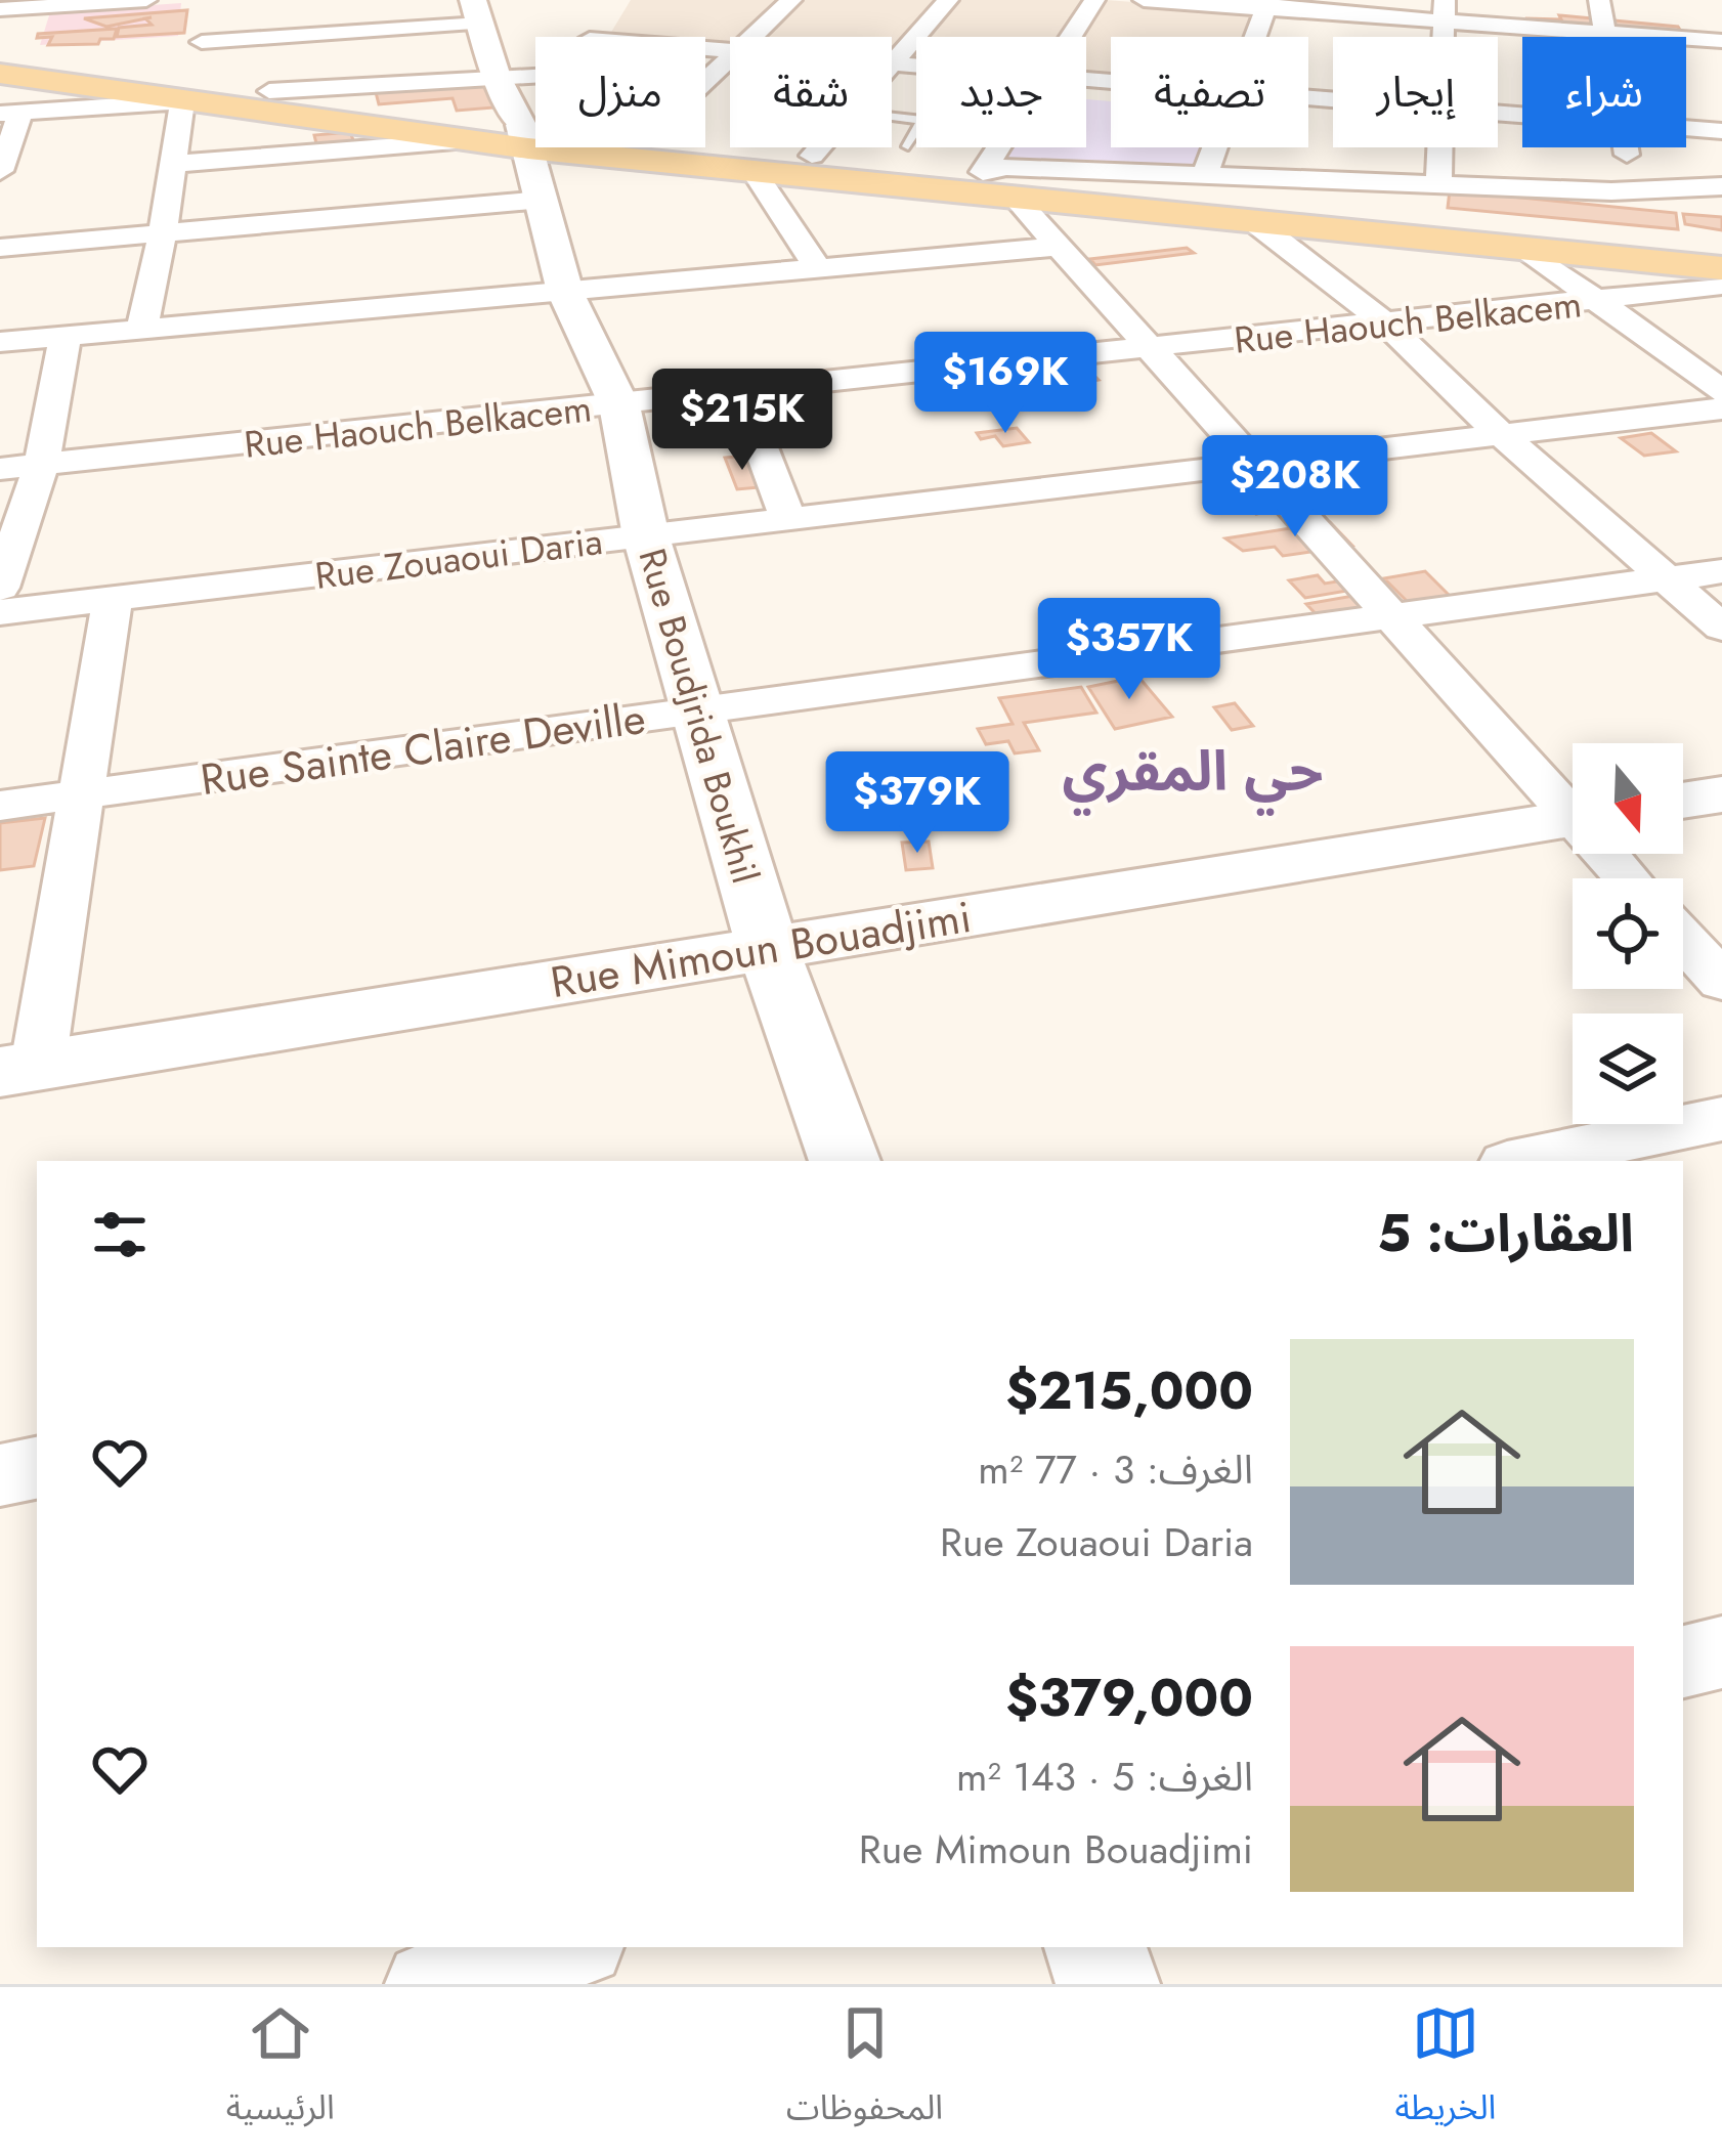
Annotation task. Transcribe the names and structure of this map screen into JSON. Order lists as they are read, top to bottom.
{
  "streets": {
    "street": [
      "Rue Haouch Belkacem",
      "Rue Zouaoui Daria",
      "Rue Boudjrida Boukhil",
      "Rue Sainte Claire Deville",
      "Rue Mimoun Bouadjimi"
    ]
  },
  "crossings": [
    ["Rue Haouch Belkacem", "Rue Boudjrida Boukhil"],
    ["Rue Zouaoui Daria", "Rue Boudjrida Boukhil"],
    ["Rue Boudjrida Boukhil", "Rue Sainte Claire Deville"],
    ["Rue Boudjrida Boukhil", "Rue Mimoun Bouadjimi"]
  ],
  "districts": ["حي المقري"],
  "north": "bottom",
  "page": {
    "chip": [
      "شراء",
      "إيجار",
      "تصفية",
      "جديد",
      "شقة",
      "منزل"
    ],
    "price": [
      "$169K",
      "$215K",
      "$208K",
      "$357K",
      "$379K"
    ],
    "heading": "العقارات: 5",
    "list": [
      {
        "name": "$215,000",
        "note": "الغرف: 3 · 77 m² · Rue Zouaoui Daria"
      },
      {
        "name": "$379,000",
        "note": "الغرف: 5 · 143 m² · Rue Mimoun Bouadjimi"
      }
    ],
    "tabs": ["الخريطة", "المحفوظات", "الرئيسية"]
  }
}
